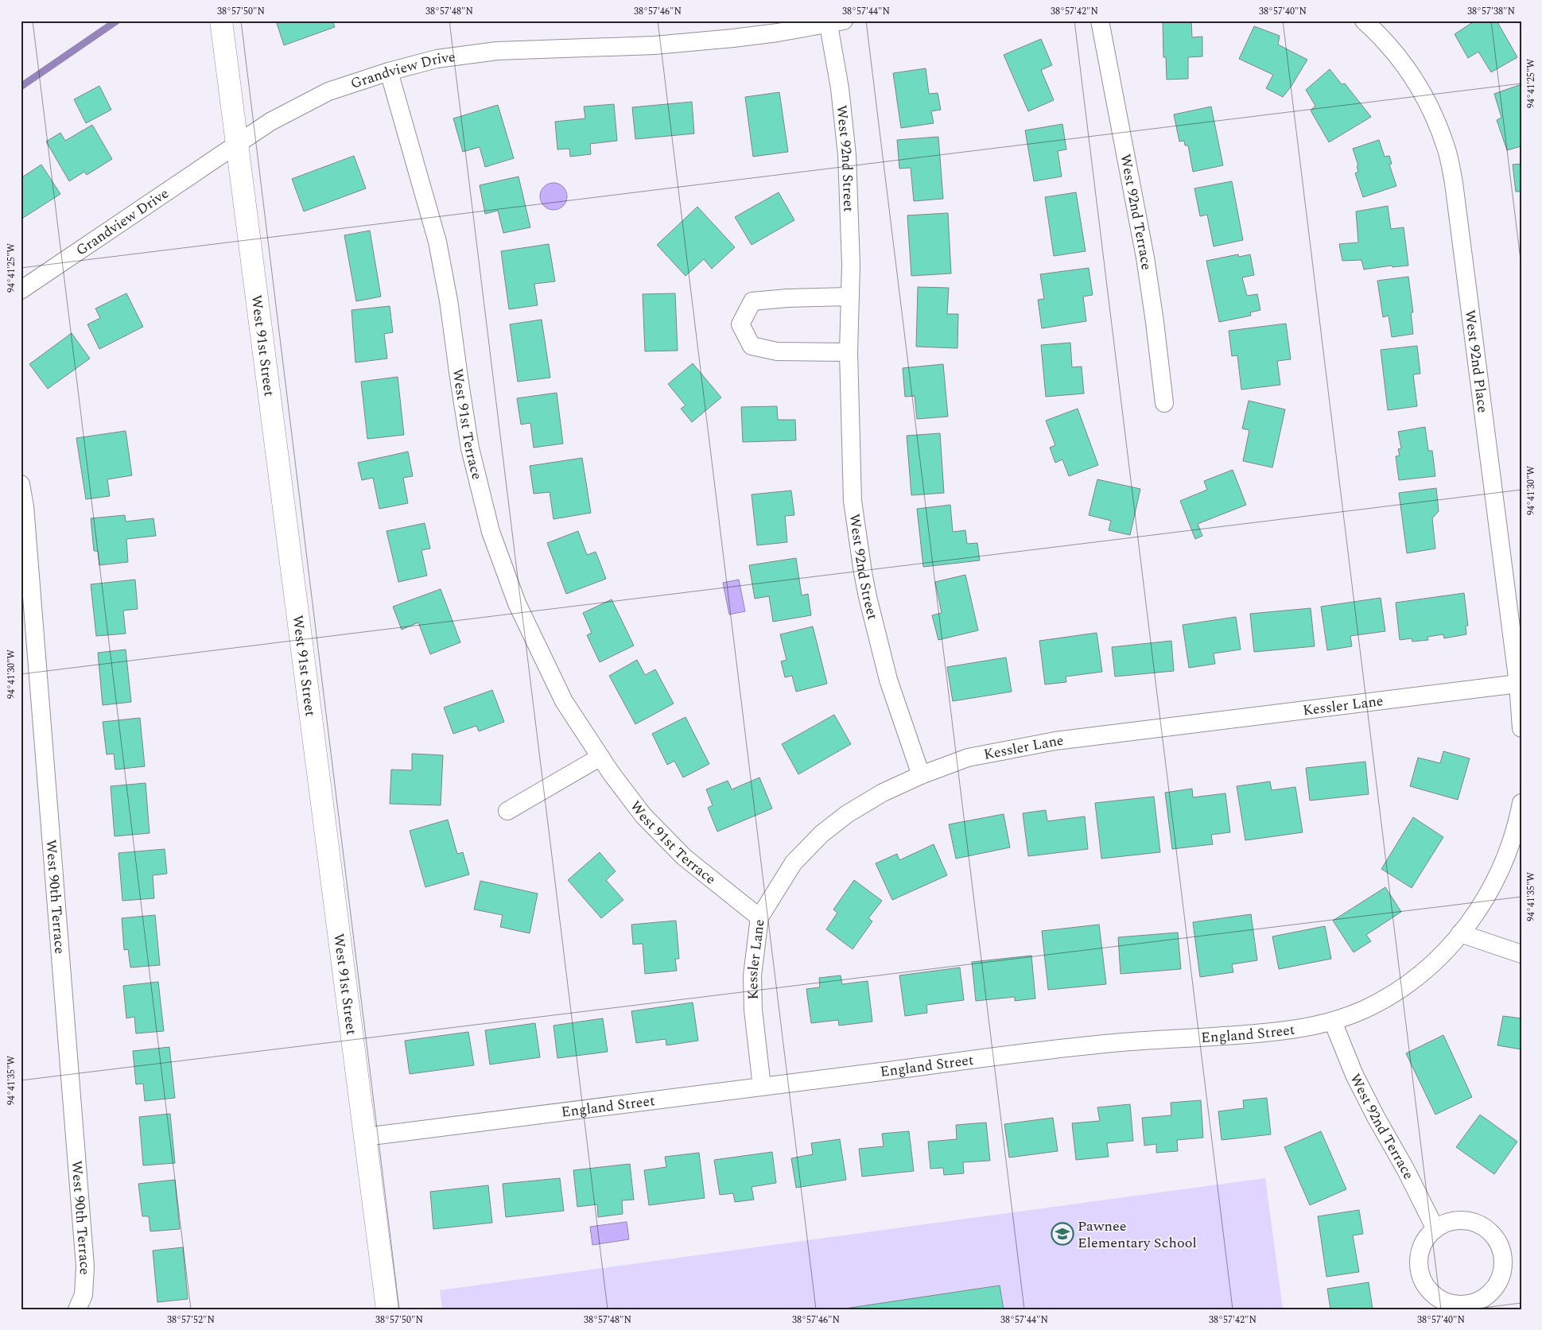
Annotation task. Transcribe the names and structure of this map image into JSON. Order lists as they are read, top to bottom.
{
  "streets": {
    "street": [
      "Grandview Drive",
      "West 92nd Street",
      "West 92nd Terrace",
      "West 91st Street",
      "West 92nd Place",
      "West 91st Terrace",
      "Kessler Lane",
      "West 90th Terrace",
      "England Street"
    ]
  },
  "crossings": [
    ["Grandview Drive", "West 92nd Street"],
    ["Grandview Drive", "West 91st Street"],
    ["Grandview Drive", "West 91st Terrace"],
    ["West 92nd Street", "Kessler Lane"],
    ["West 92nd Terrace", "England Street"],
    ["West 91st Street", "England Street"],
    ["West 92nd Place", "Kessler Lane"],
    ["West 91st Terrace", "Kessler Lane"],
    ["Kessler Lane", "England Street"]
  ],
  "places": {
    "school or university": ["Pawnee Elementary School"]
  },
  "coordinates": [
    "38°57'50\"N",
    "38°57'48\"N",
    "38°57'46\"N",
    "38°57'44\"N",
    "38°57'42\"N",
    "38°57'40\"N",
    "38°57'38\"N",
    "94°41'25\"W",
    "94°41'30\"W",
    "94°41'35\"W",
    "38°57'52\"N"
  ]
}
